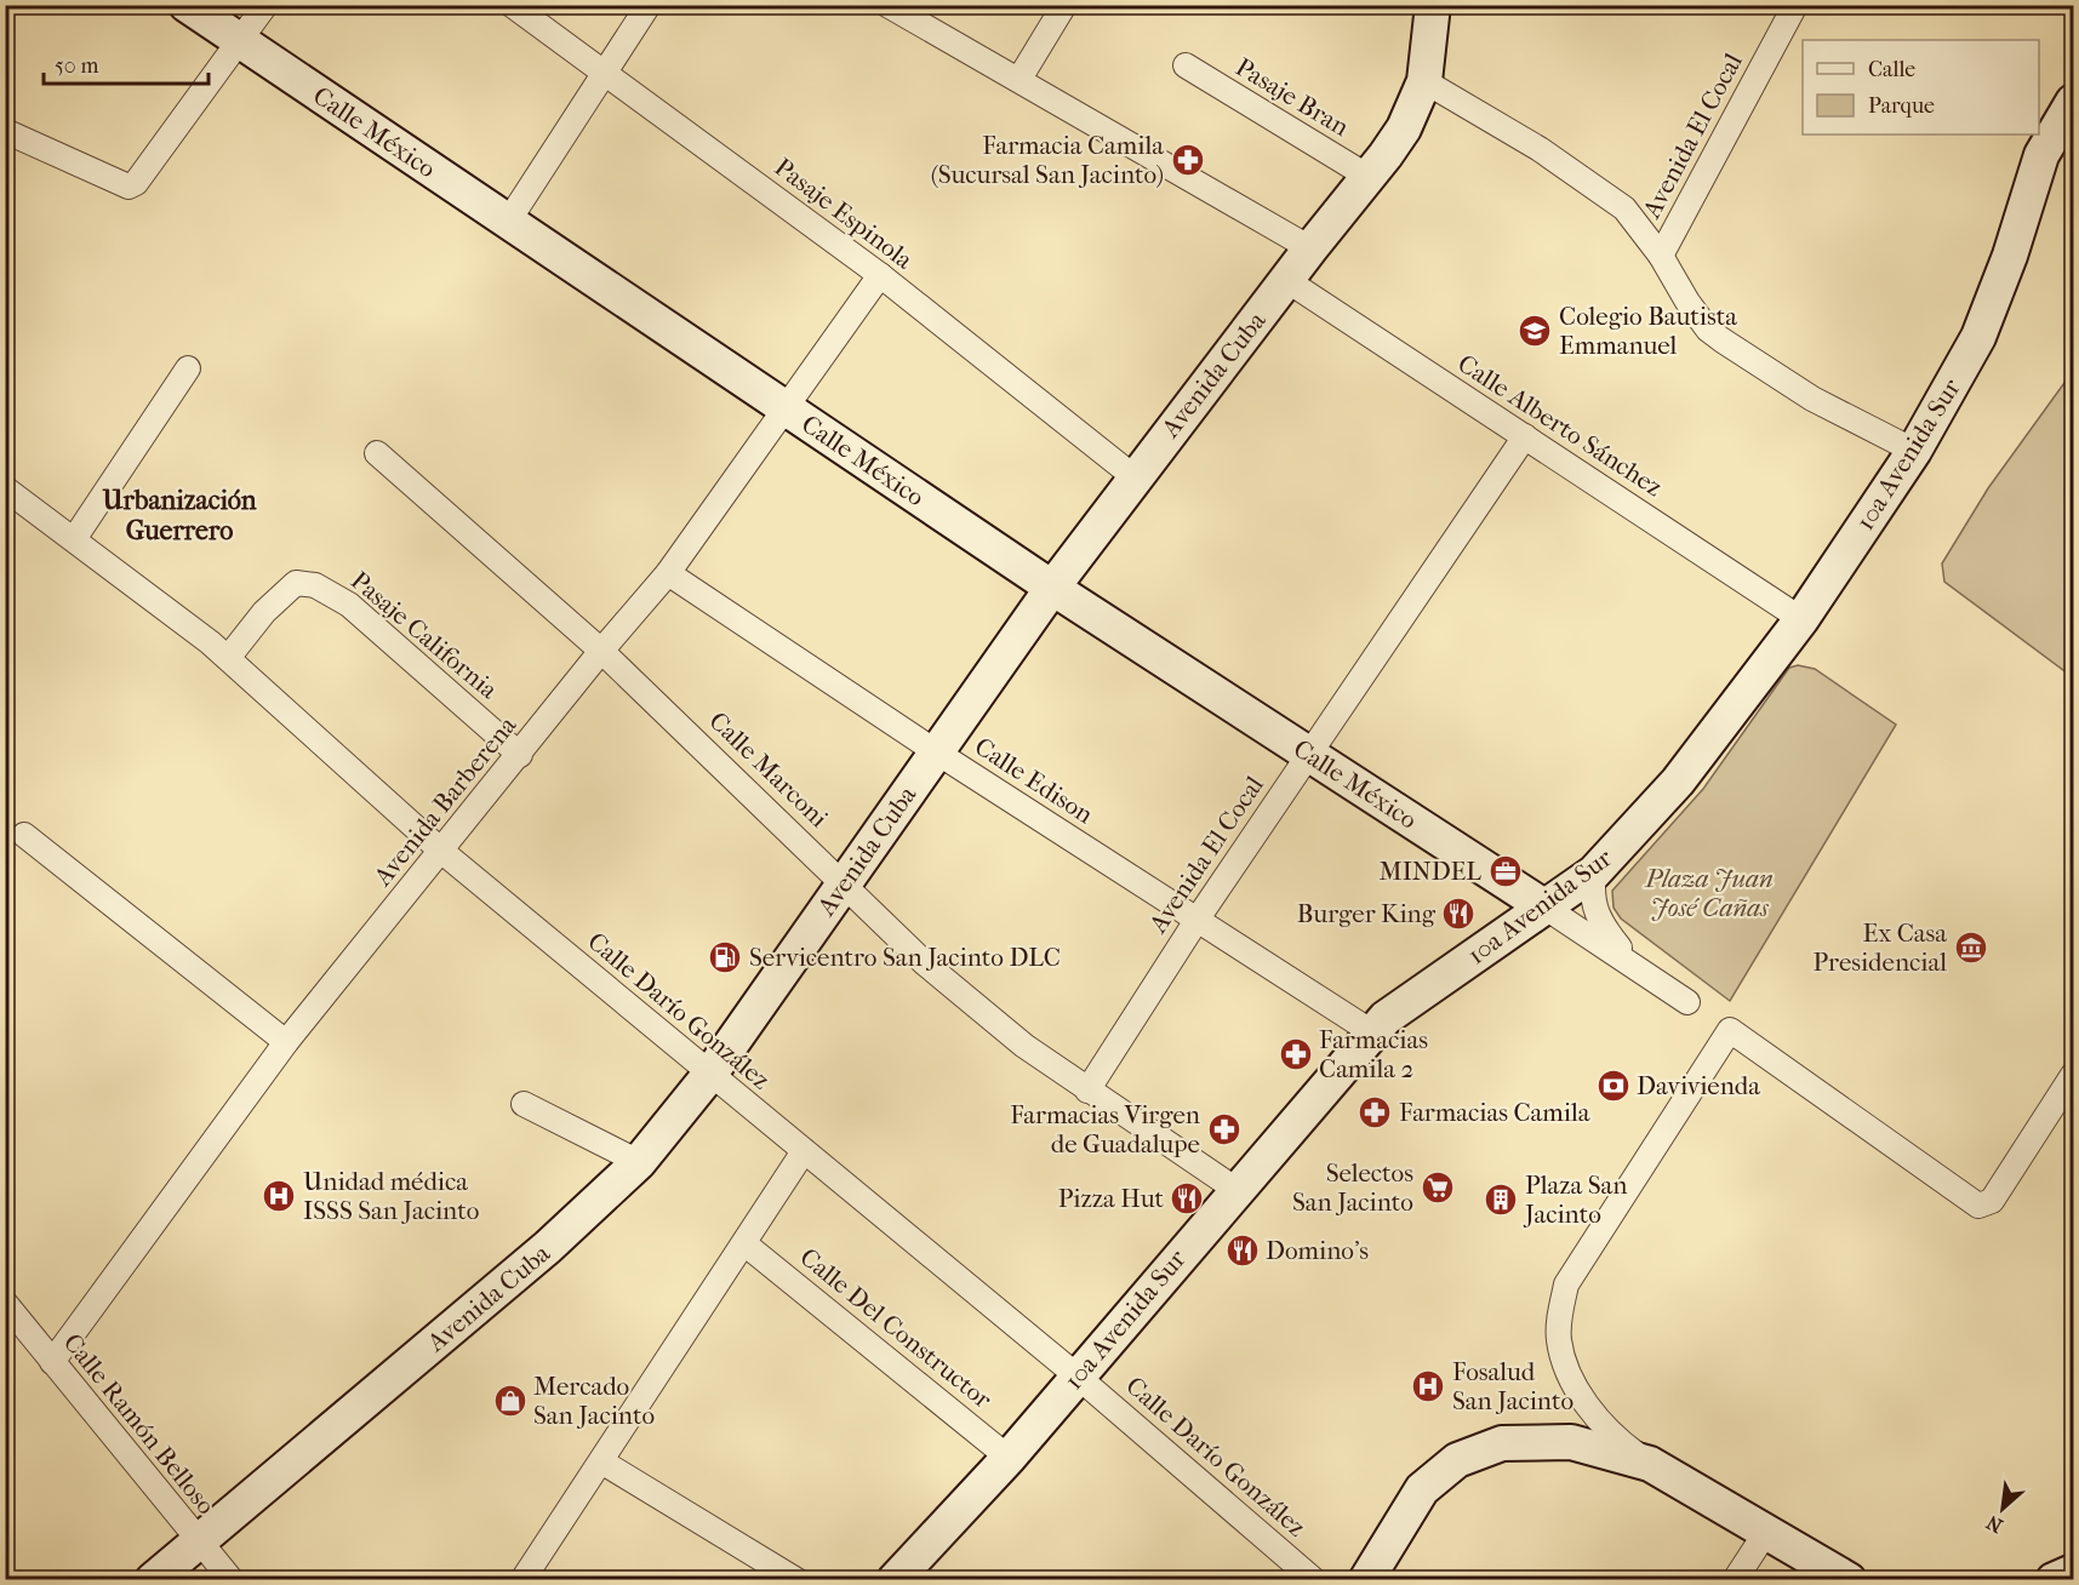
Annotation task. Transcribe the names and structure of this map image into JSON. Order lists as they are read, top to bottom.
{
  "streets": {
    "main road": ["Calle México", "Avenida Cuba", "10a Avenida Sur"],
    "street": [
      "Pasaje Bran",
      "Avenida El Cocal",
      "Pasaje Espinola",
      "Calle Alberto Sánchez",
      "Pasaje California",
      "Calle Marconi",
      "Calle Edison",
      "Avenida Barberena",
      "Calle Darío González",
      "Calle Del Constructor",
      "Calle Ramón Belloso"
    ]
  },
  "crossings": [
    ["Pasaje Bran", "Avenida Cuba"],
    ["Calle México", "Avenida El Cocal"],
    ["Calle México", "Avenida Cuba"],
    ["Calle México", "10a Avenida Sur"],
    ["Calle México", "Avenida Barberena"],
    ["Avenida El Cocal", "Calle Alberto Sánchez"],
    ["Avenida El Cocal", "Calle Marconi"],
    ["Avenida El Cocal", "Calle Edison"],
    ["Pasaje Espinola", "Avenida Cuba"],
    ["Pasaje Espinola", "Avenida Barberena"],
    ["Avenida Cuba", "Calle Alberto Sánchez"],
    ["Avenida Cuba", "Calle Marconi"],
    ["Avenida Cuba", "Calle Edison"],
    ["Avenida Cuba", "Calle Darío González"],
    ["Avenida Cuba", "Calle Ramón Belloso"],
    ["Calle Alberto Sánchez", "10a Avenida Sur"],
    ["10a Avenida Sur", "Calle Marconi"],
    ["10a Avenida Sur", "Calle Edison"],
    ["10a Avenida Sur", "Calle Darío González"],
    ["10a Avenida Sur", "Calle Del Constructor"],
    ["Pasaje California", "Avenida Barberena"],
    ["Pasaje California", "Calle Darío González"],
    ["Calle Marconi", "Avenida Barberena"],
    ["Calle Edison", "Avenida Barberena"],
    ["Avenida Barberena", "Calle Darío González"],
    ["Avenida Barberena", "Calle Ramón Belloso"]
  ],
  "districts": ["Urbanización Guerrero"],
  "parks": ["Plaza Juan José Cañas"],
  "places": {
    "pharmacy": [
      "Farmacia Camila (Sucursal San Jacinto)",
      "Farmacias Camila 2",
      "Farmacias Camila",
      "Farmacias Virgen de Guadalupe"
    ],
    "school or university": ["Colegio Bautista Emmanuel"],
    "office": ["MINDEL"],
    "restaurant": ["Burger King", "Pizza Hut", "Domino's"],
    "museum": ["Ex Casa Presidencial"],
    "fuel station": ["Servicentro San Jacinto DLC"],
    "bank": ["Davivienda"],
    "supermarket": ["Selectos San Jacinto"],
    "hospital": ["Unidad médica ISSS San Jacinto", "Fosalud San Jacinto"],
    "building": ["Plaza San Jacinto"],
    "shop": ["Mercado San Jacinto"]
  },
  "legend": ["Calle", "Parque"],
  "scale_bar": "50 m",
  "north": "bottom left"
}
